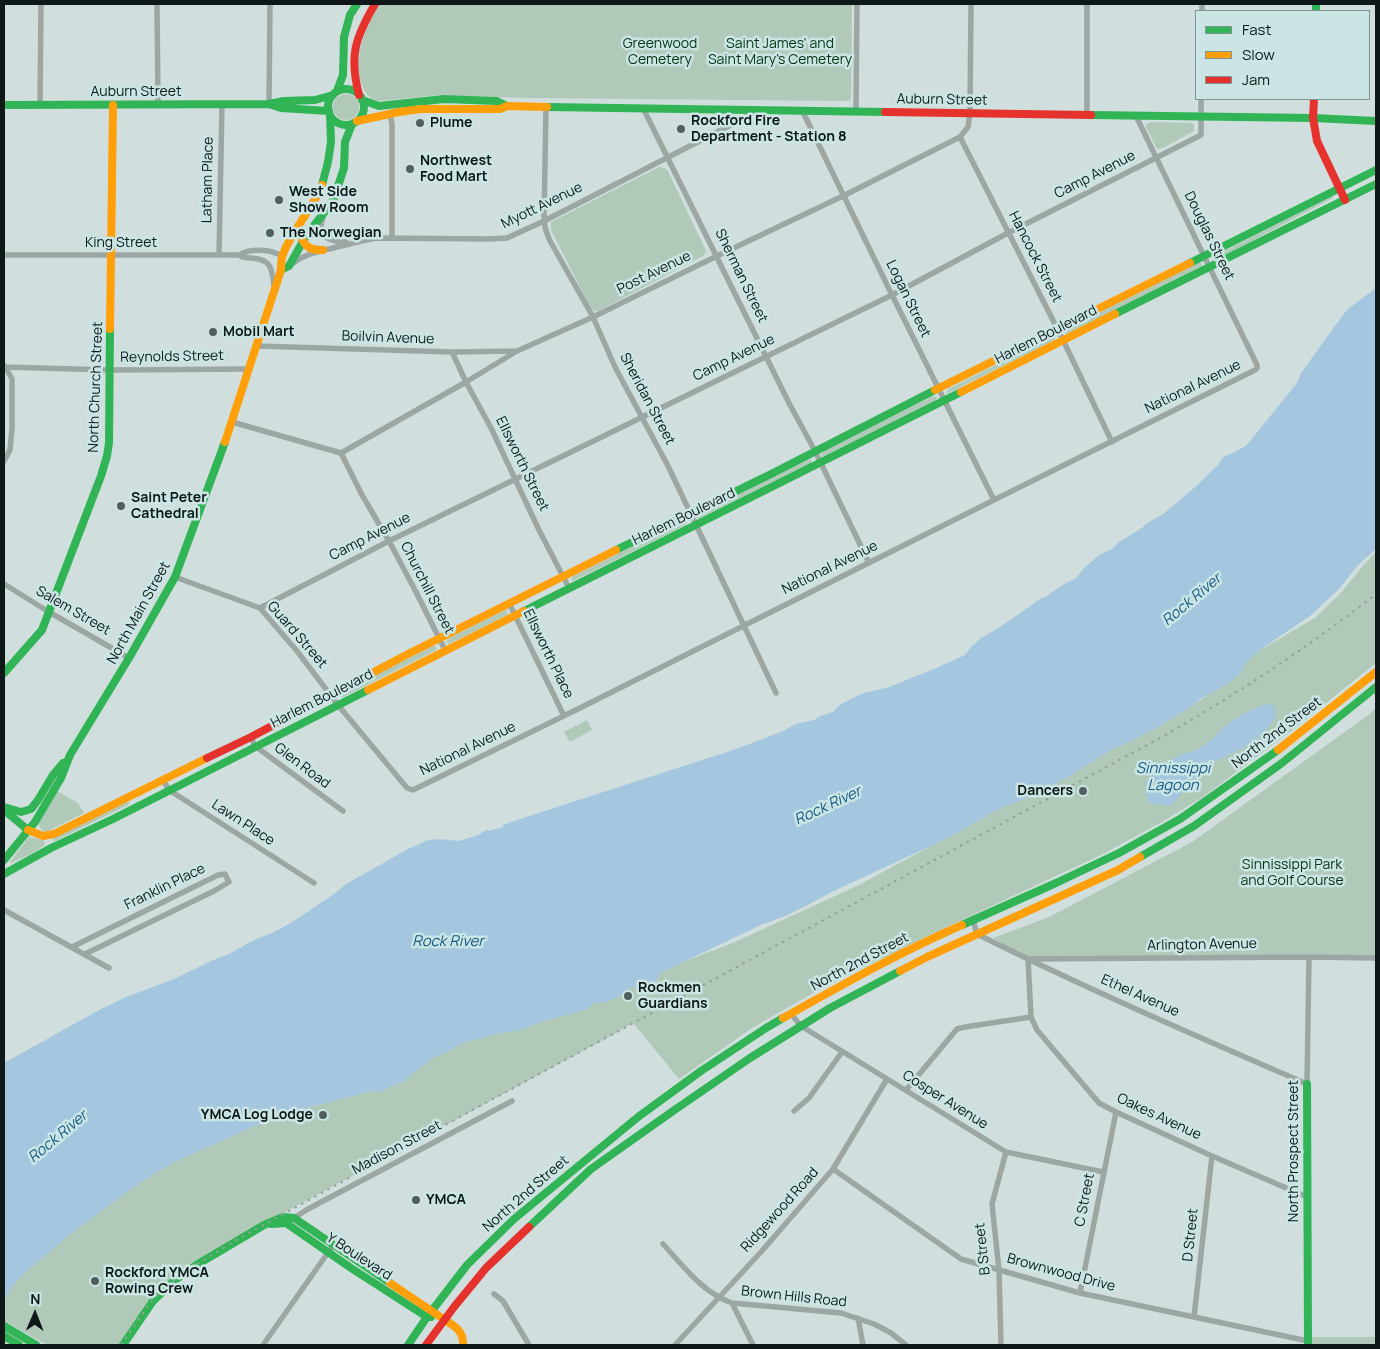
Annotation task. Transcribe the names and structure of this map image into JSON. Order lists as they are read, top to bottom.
{
  "streets": {
    "main road": [
      "Auburn Street",
      "Harlem Boulevard",
      "North Church Street",
      "North Main Street",
      "North 2nd Street",
      "North Prospect Street",
      "Y Boulevard"
    ],
    "street": [
      "Camp Avenue",
      "Latham Place",
      "Myott Avenue",
      "Douglas Street",
      "King Street",
      "Hancock Street",
      "Post Avenue",
      "Sherman Street",
      "Logan Street",
      "Boilvin Avenue",
      "Reynolds Street",
      "National Avenue",
      "Sheridan Street",
      "Ellsworth Street",
      "Churchill Street",
      "Salem Street",
      "Guard Street",
      "Ellsworth Place",
      "Glen Road",
      "Lawn Place",
      "Franklin Place",
      "Arlington Avenue",
      "Ethel Avenue",
      "Cosper Avenue",
      "Oakes Avenue",
      "Madison Street",
      "C Street",
      "Ridgewood Road",
      "D Street",
      "B Street",
      "Brownwood Drive",
      "Brown Hills Road"
    ]
  },
  "crossings": [
    ["Auburn Street", "Camp Avenue"],
    ["Auburn Street", "Latham Place"],
    ["Auburn Street", "Myott Avenue"],
    ["Auburn Street", "Douglas Street"],
    ["Auburn Street", "Sherman Street"],
    ["Auburn Street", "Logan Street"],
    ["Auburn Street", "North Church Street"],
    ["Auburn Street", "Sheridan Street"],
    ["Auburn Street", "North Main Street"],
    ["Camp Avenue", "Douglas Street"],
    ["Camp Avenue", "Hancock Street"],
    ["Camp Avenue", "Sherman Street"],
    ["Camp Avenue", "Logan Street"],
    ["Camp Avenue", "Sheridan Street"],
    ["Camp Avenue", "Ellsworth Street"],
    ["Camp Avenue", "Churchill Street"],
    ["Camp Avenue", "Guard Street"],
    ["Latham Place", "King Street"],
    ["Myott Avenue", "Sherman Street"],
    ["Myott Avenue", "Sheridan Street"],
    ["Douglas Street", "Harlem Boulevard"],
    ["Douglas Street", "National Avenue"],
    ["King Street", "North Church Street"],
    ["King Street", "North Main Street"],
    ["Hancock Street", "Post Avenue"],
    ["Hancock Street", "Harlem Boulevard"],
    ["Hancock Street", "National Avenue"],
    ["Post Avenue", "Sherman Street"],
    ["Post Avenue", "Logan Street"],
    ["Post Avenue", "Boilvin Avenue"],
    ["Post Avenue", "Sheridan Street"],
    ["Post Avenue", "Ellsworth Street"],
    ["Post Avenue", "Churchill Street"],
    ["Sherman Street", "Harlem Boulevard"],
    ["Sherman Street", "National Avenue"],
    ["Logan Street", "Harlem Boulevard"],
    ["Logan Street", "National Avenue"],
    ["Harlem Boulevard", "Sheridan Street"],
    ["Harlem Boulevard", "Ellsworth Street"],
    ["Harlem Boulevard", "Churchill Street"],
    ["Harlem Boulevard", "Guard Street"],
    ["Harlem Boulevard", "Ellsworth Place"],
    ["Harlem Boulevard", "Glen Road"],
    ["Harlem Boulevard", "Lawn Place"],
    ["Boilvin Avenue", "Ellsworth Street"],
    ["Boilvin Avenue", "North Main Street"],
    ["Reynolds Street", "North Church Street"],
    ["Reynolds Street", "North Main Street"],
    ["North Church Street", "Salem Street"],
    ["National Avenue", "Sheridan Street"],
    ["National Avenue", "Guard Street"],
    ["National Avenue", "Ellsworth Place"],
    ["Salem Street", "North Main Street"],
    ["North Main Street", "Guard Street"],
    ["North 2nd Street", "Ethel Avenue"],
    ["North 2nd Street", "Cosper Avenue"],
    ["North 2nd Street", "Y Boulevard"],
    ["Arlington Avenue", "Ethel Avenue"],
    ["Arlington Avenue", "Oakes Avenue"],
    ["Arlington Avenue", "North Prospect Street"],
    ["Ethel Avenue", "Oakes Avenue"],
    ["Ethel Avenue", "North Prospect Street"],
    ["Cosper Avenue", "C Street"],
    ["Cosper Avenue", "Ridgewood Road"],
    ["Cosper Avenue", "B Street"],
    ["Oakes Avenue", "North Prospect Street"],
    ["Oakes Avenue", "C Street"],
    ["Oakes Avenue", "D Street"],
    ["Madison Street", "Y Boulevard"],
    ["North Prospect Street", "Brownwood Drive"],
    ["C Street", "Brownwood Drive"],
    ["Ridgewood Road", "Brownwood Drive"],
    ["Ridgewood Road", "Brown Hills Road"],
    ["D Street", "Brownwood Drive"],
    ["B Street", "Brownwood Drive"]
  ],
  "water": ["Rock River", "Sinnissippi Lagoon"],
  "parks": ["Greenwood Cemetery", "Saint James' and Saint Mary's Cemetery", "Sinnissippi Park and Golf Course"],
  "places": [
    "Plume",
    "Rockford Fire Department - Station 8",
    "Northwest Food Mart",
    "West Side Show Room",
    "The Norwegian",
    "Mobil Mart",
    "Saint Peter Cathedral",
    "Dancers",
    "Rockmen Guardians",
    "YMCA Log Lodge",
    "YMCA",
    "Rockford YMCA Rowing Crew"
  ],
  "legend": ["Fast", "Slow", "Jam"],
  "north": "top"
}
